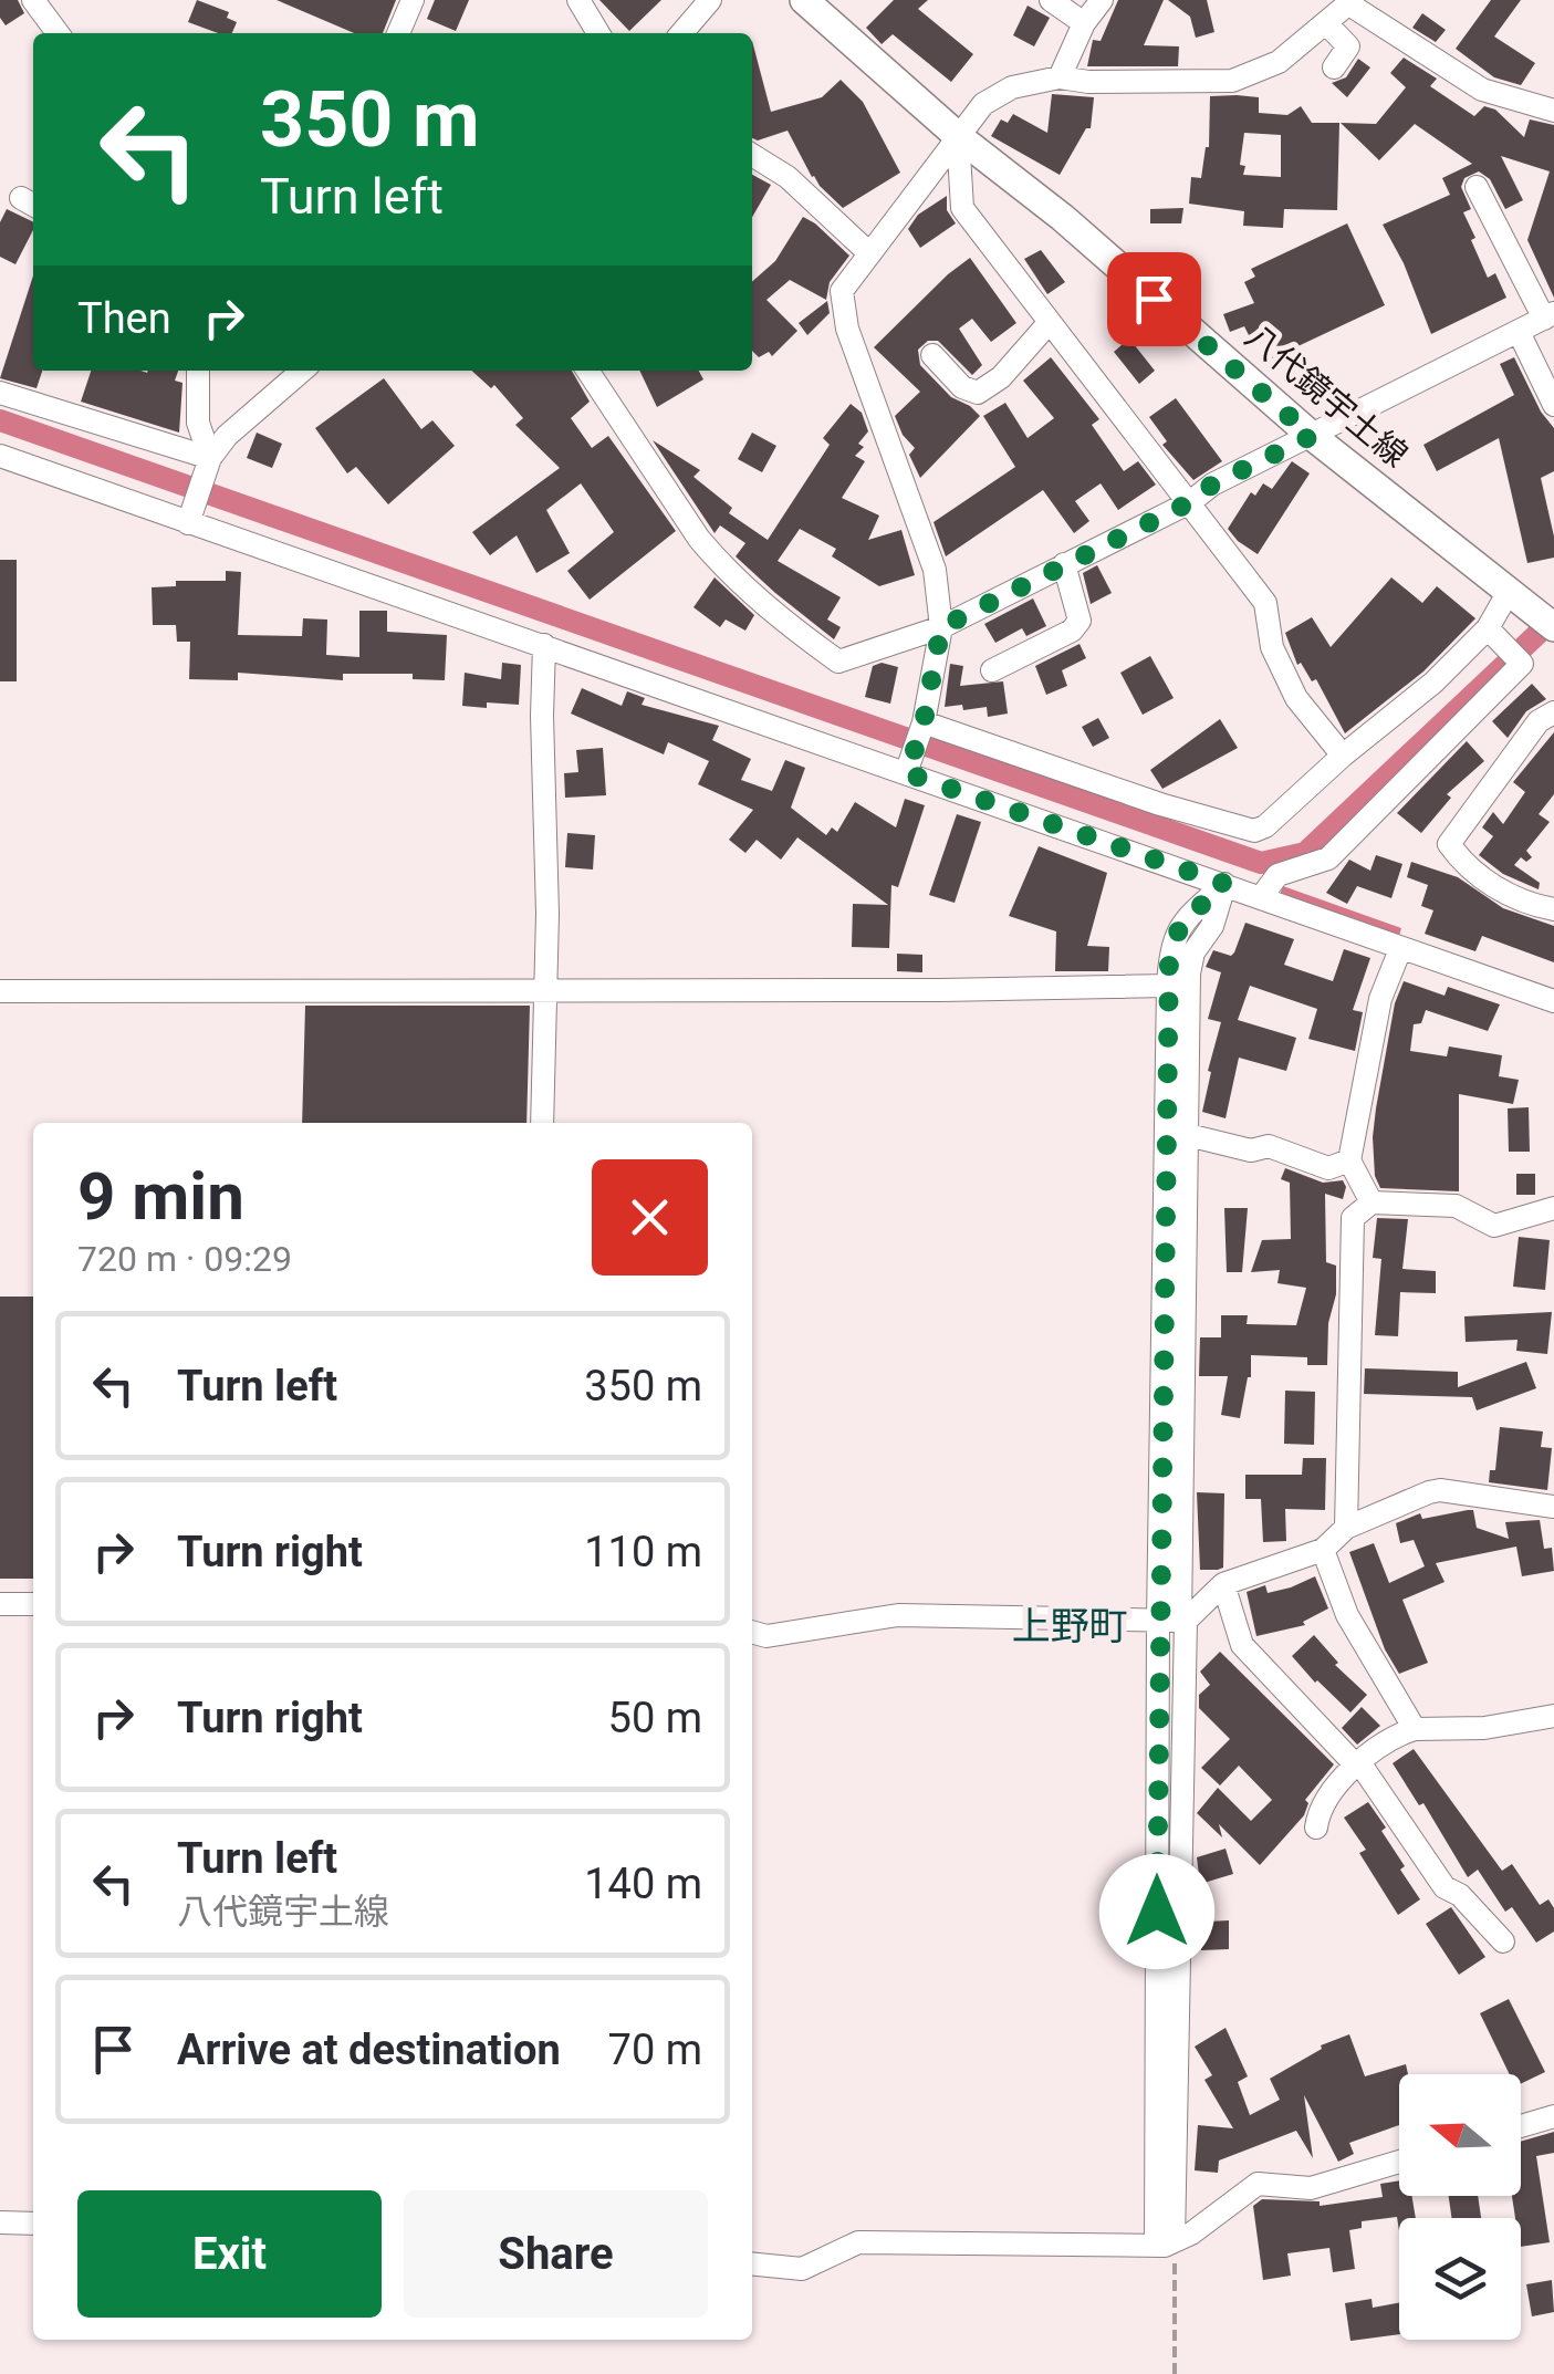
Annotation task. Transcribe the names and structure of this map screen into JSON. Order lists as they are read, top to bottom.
{
  "streets": {
    "main road": ["八代鏡宇土線"]
  },
  "districts": ["上野町"],
  "north": "left",
  "page": {
    "turn": ["350 m", "Turn left"],
    "then": "Then",
    "heading": ["9 min", "720 m · 09:29"],
    "list": [
      {
        "name": "Turn left",
        "value": "350 m"
      },
      {
        "name": "Turn right",
        "value": "110 m"
      },
      {
        "name": "Turn right",
        "value": "50 m"
      },
      {
        "name": "Turn left",
        "note": "八代鏡宇土線",
        "value": "140 m"
      },
      {
        "name": "Arrive at destination",
        "value": "70 m"
      }
    ],
    "buttons": ["Exit", "Share"]
  }
}
